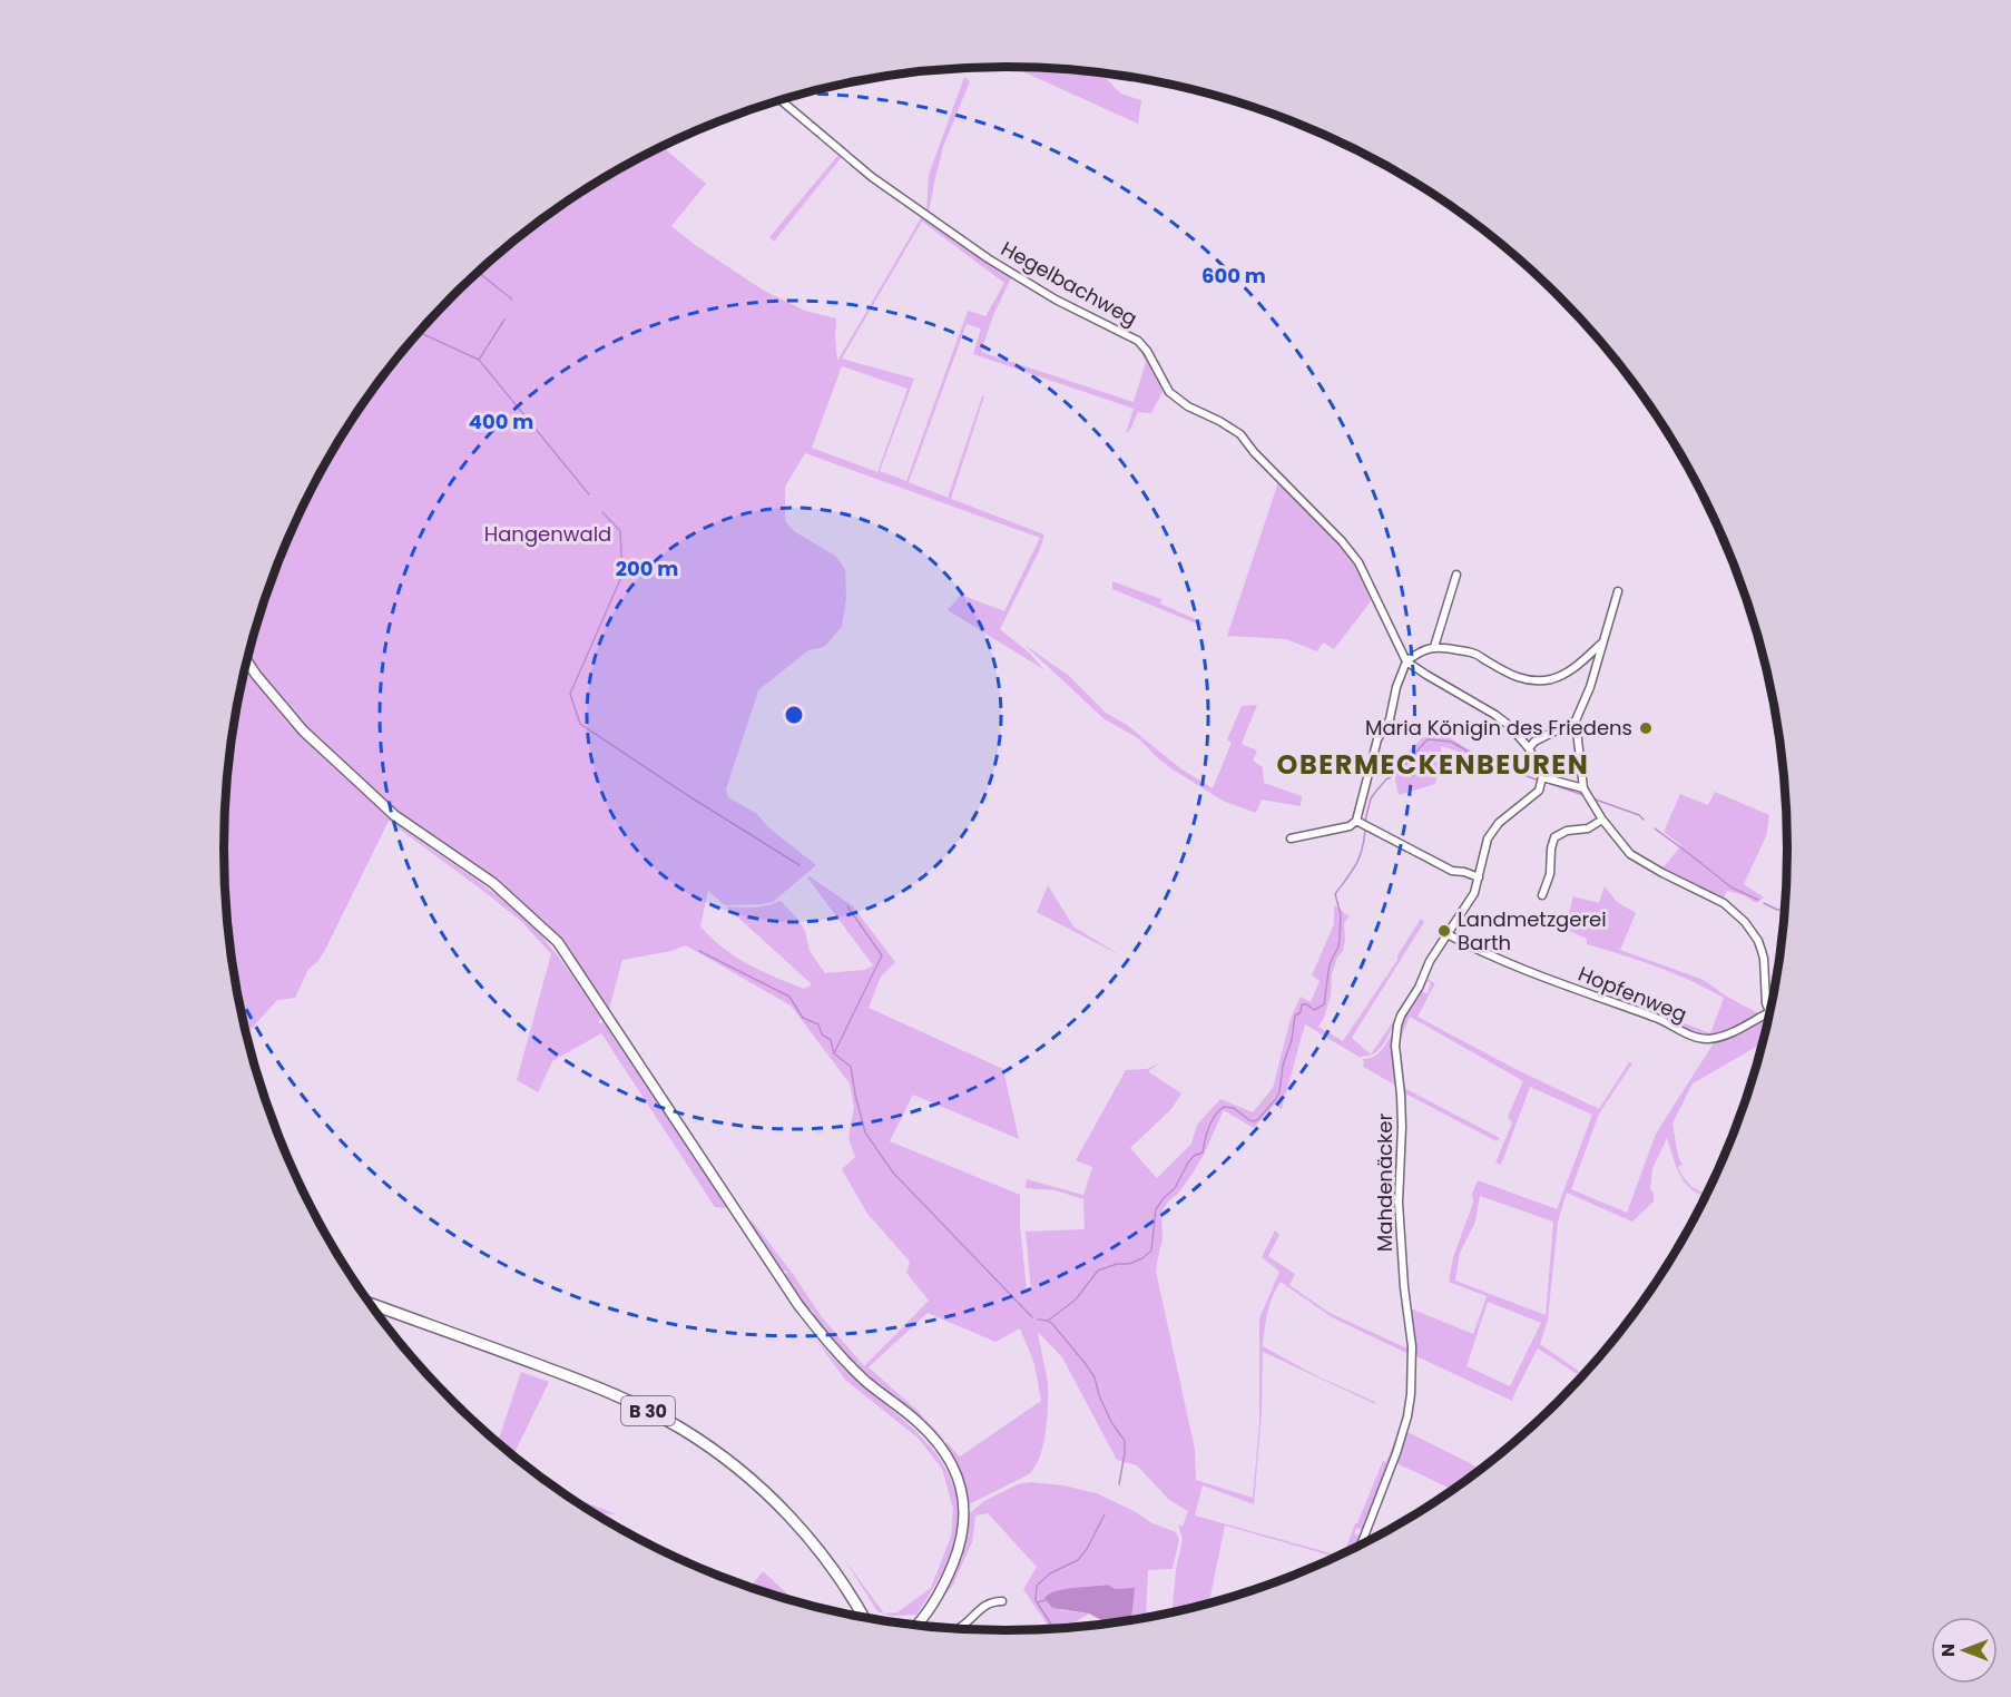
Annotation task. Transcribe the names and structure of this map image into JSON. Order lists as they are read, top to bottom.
{
  "streets": {
    "main road": ["B 30"],
    "street": ["Hegelbachweg", "Hopfenweg", "Mahdenäcker"]
  },
  "crossings": [
    ["Hopfenweg", "Mahdenäcker"]
  ],
  "districts": ["OBERMECKENBEUREN"],
  "parks": ["Hangenwald"],
  "places": ["Maria Königin des Friedens", "Landmetzgerei Barth"],
  "north": "left",
  "rings": ["600 m", "400 m", "200 m"]
}
